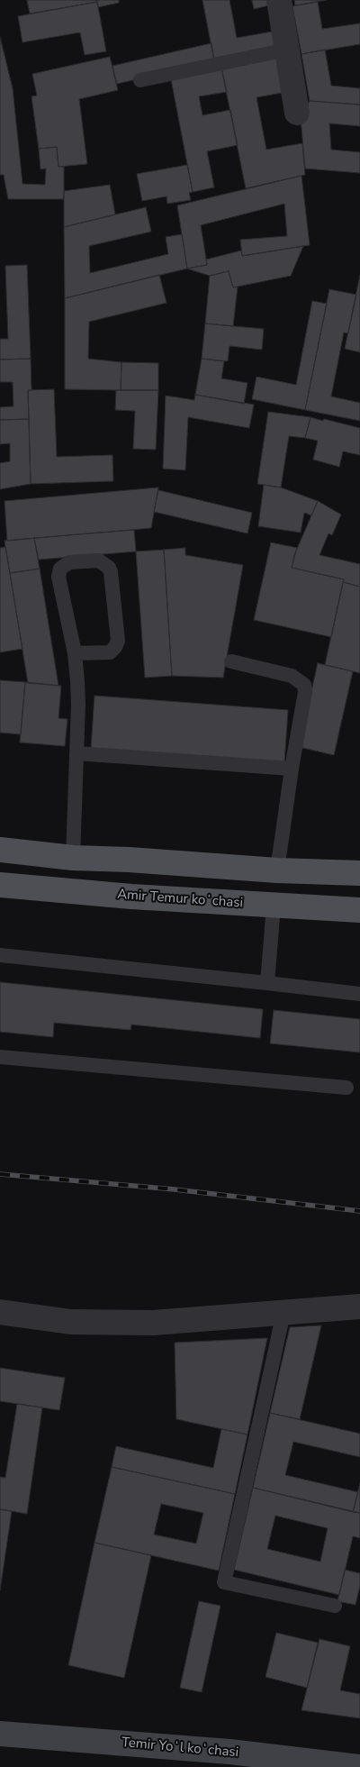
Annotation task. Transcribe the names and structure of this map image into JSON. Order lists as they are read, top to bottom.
{
  "streets": {
    "main road": ["Amir Temur koʻchasi"],
    "street": ["Temir Yoʻl koʻchasi"]
  }
}
